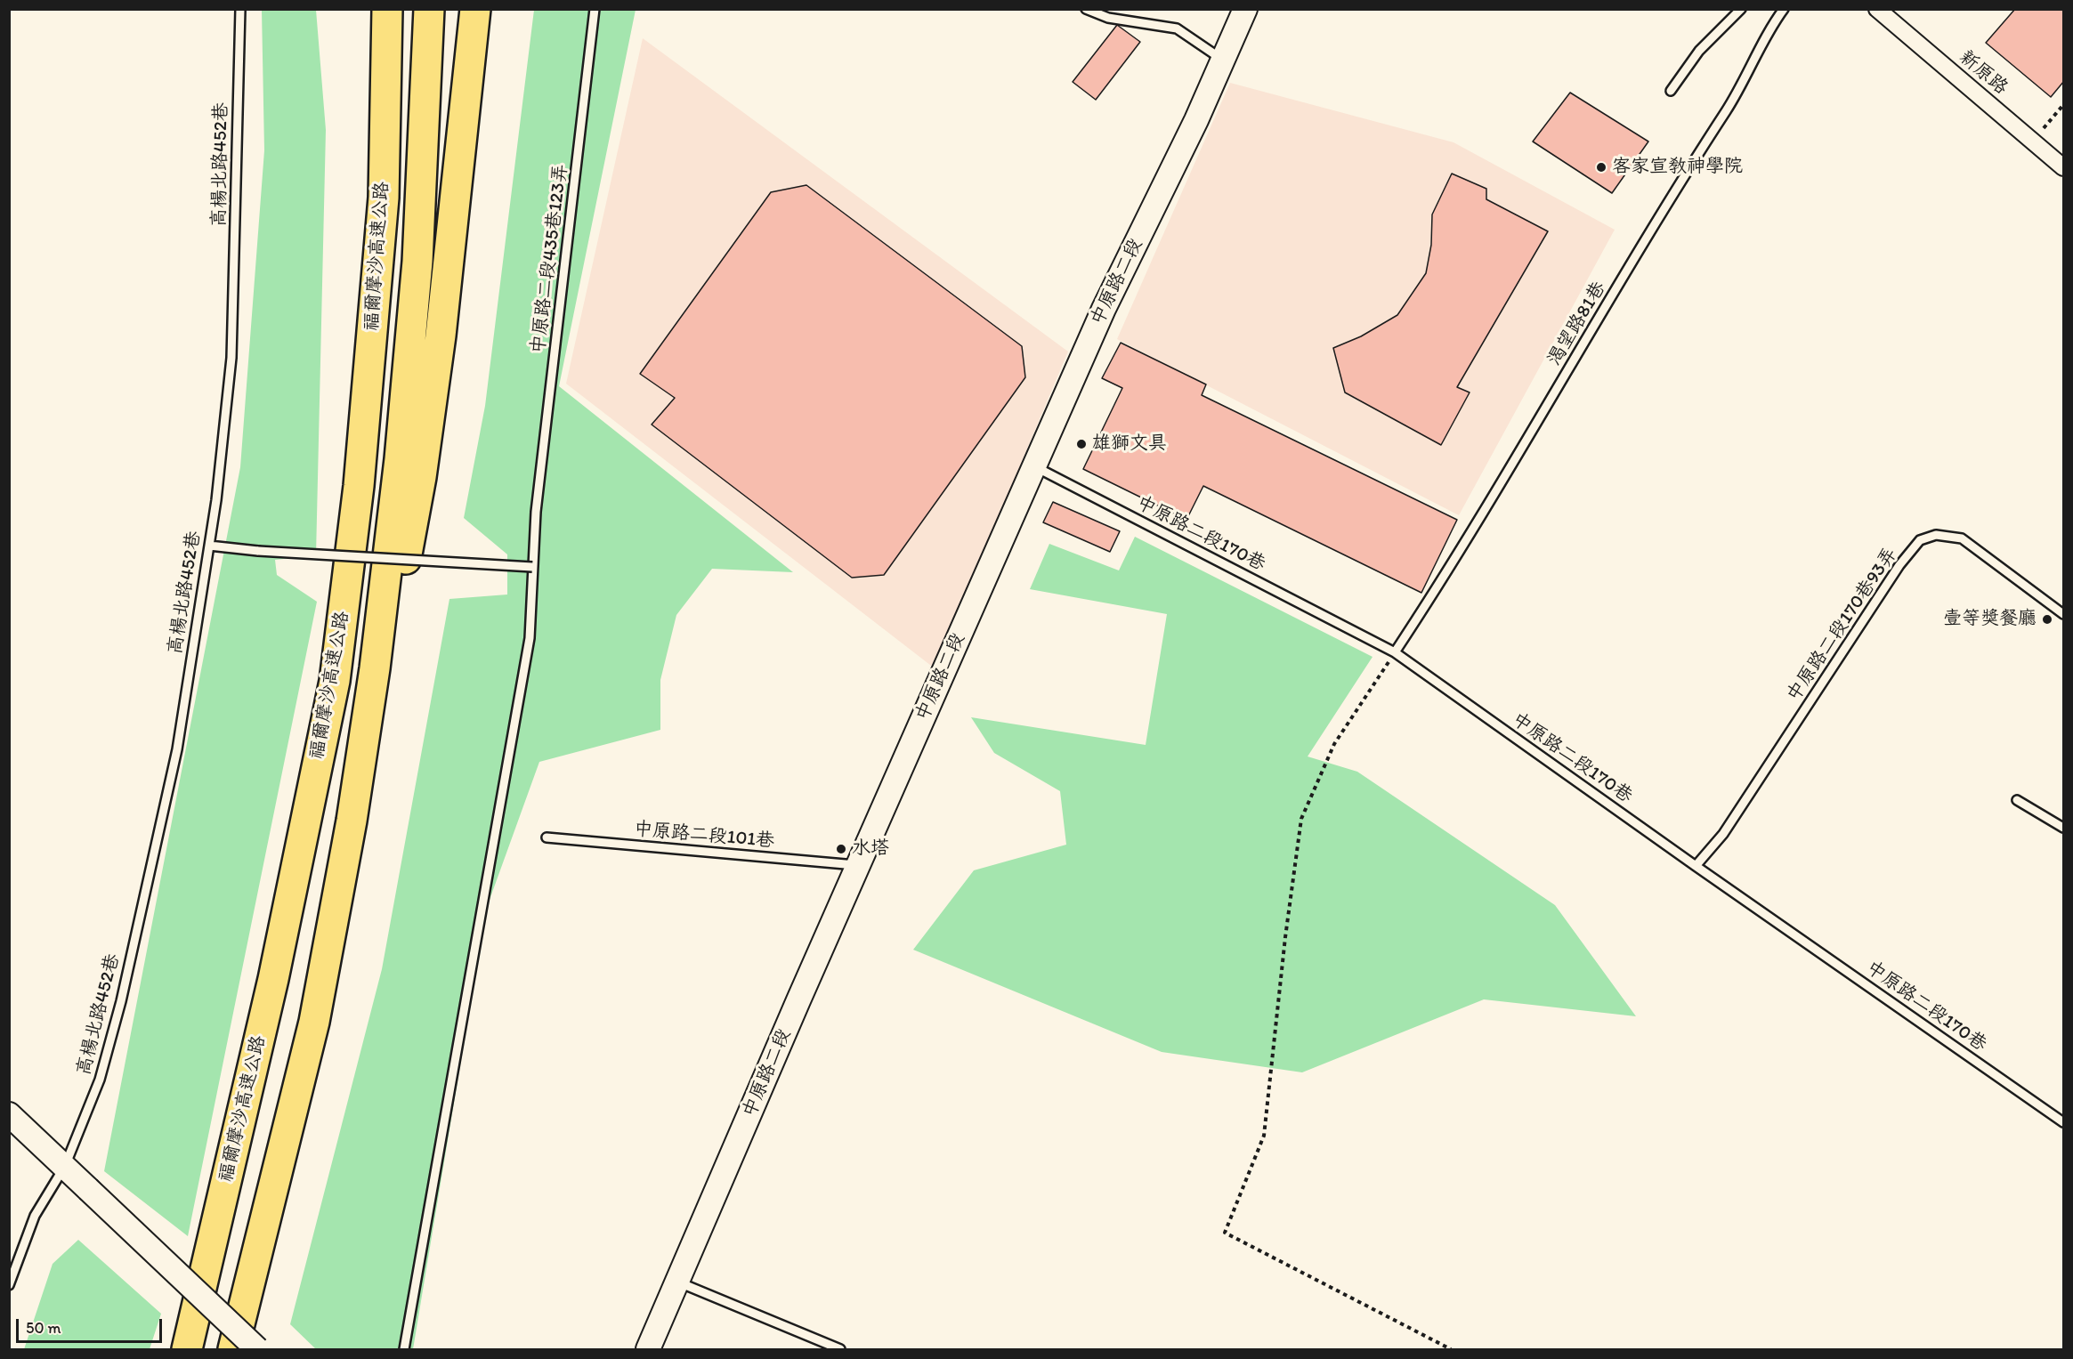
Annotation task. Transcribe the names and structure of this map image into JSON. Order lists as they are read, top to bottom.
{
  "streets": {
    "highway": ["福爾摩沙高速公路"],
    "street": ["新原路", "中原路二段"],
    "lane": [
      "高楊北路452巷",
      "中原路二段435巷123弄",
      "渴望路81巷",
      "中原路二段170巷",
      "中原路二段170巷93弄",
      "中原路二段101巷"
    ]
  },
  "crossings": [
    ["中原路二段", "中原路二段170巷"],
    ["中原路二段", "中原路二段101巷"],
    ["渴望路81巷", "中原路二段170巷"],
    ["中原路二段170巷", "中原路二段170巷93弄"]
  ],
  "places": [
    "客家宣教神學院",
    "雄獅文具",
    "壹等獎餐廳",
    "水塔"
  ],
  "scale_bar": "50 m"
}
